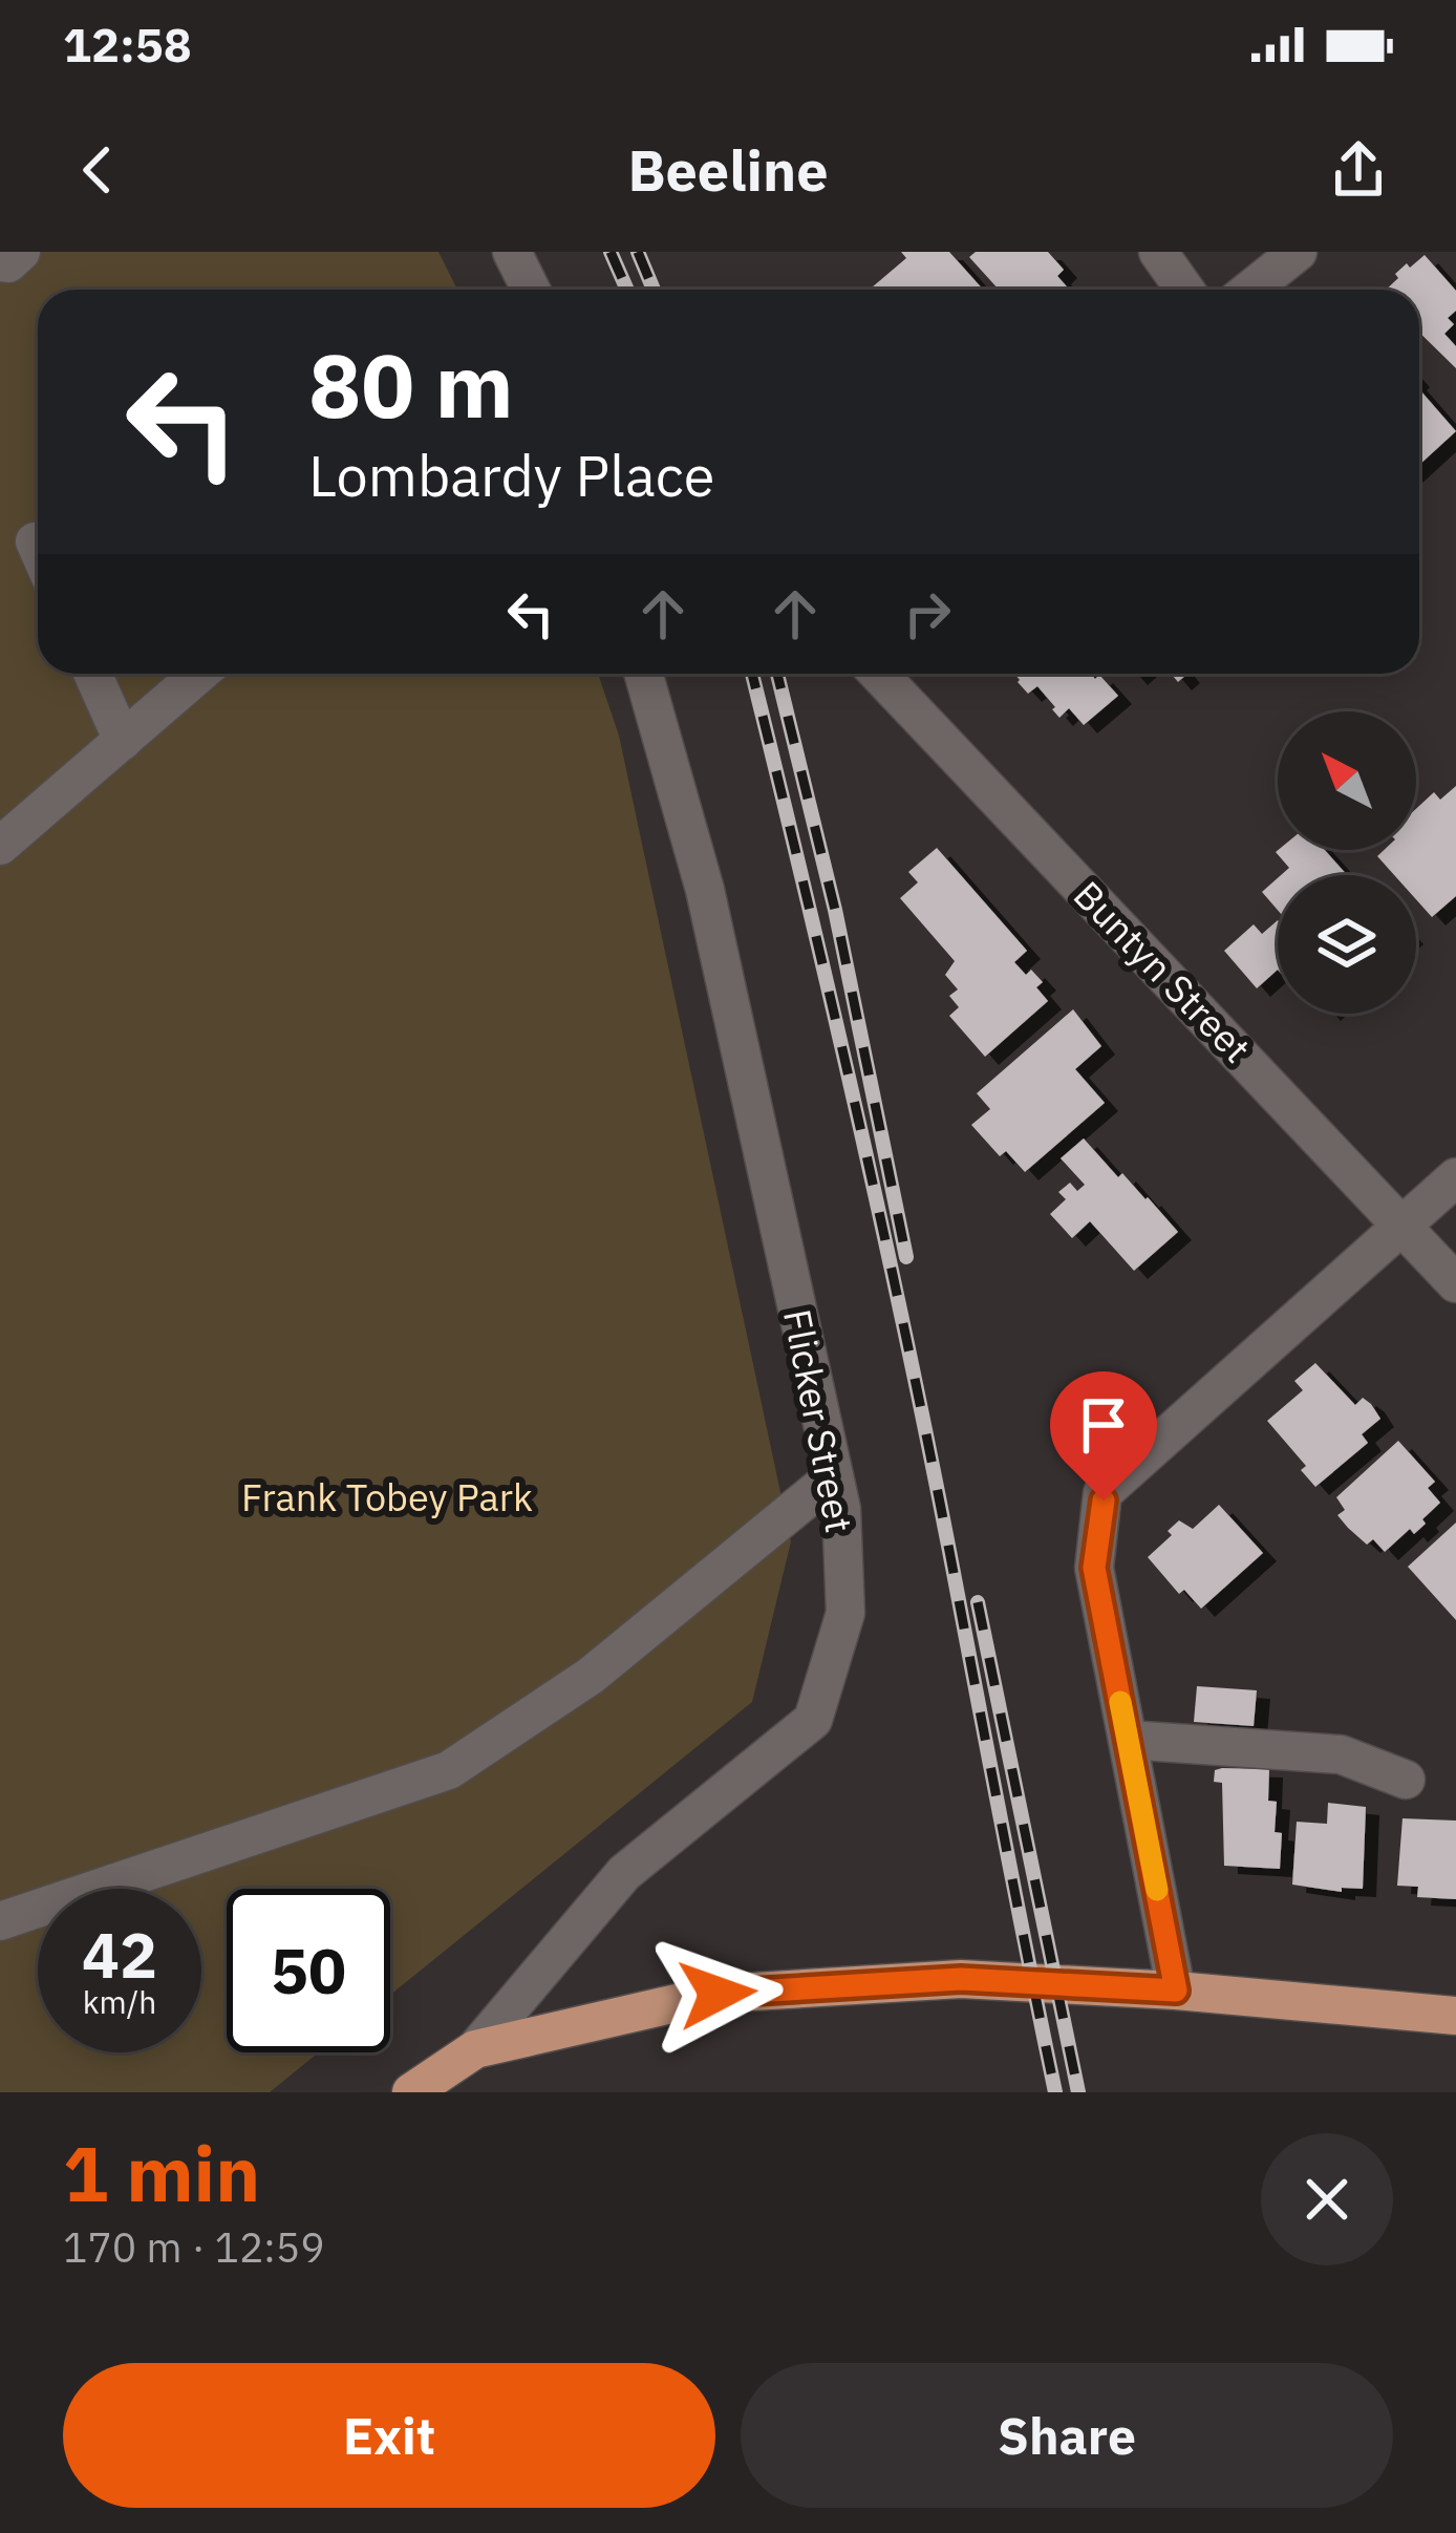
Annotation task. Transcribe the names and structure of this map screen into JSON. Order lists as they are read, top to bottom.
{
  "streets": {
    "street": ["Buntyn Street", "Flicker Street"]
  },
  "parks": ["Frank Tobey Park"],
  "north": "top left",
  "page": {
    "status": "12:58",
    "header": "Beeline",
    "turn": ["80 m", "Lombardy Place"],
    "speed": "42 km/h",
    "limit": "50",
    "heading": ["1 min", "170 m · 12:59"],
    "buttons": ["Exit", "Share"]
  }
}
